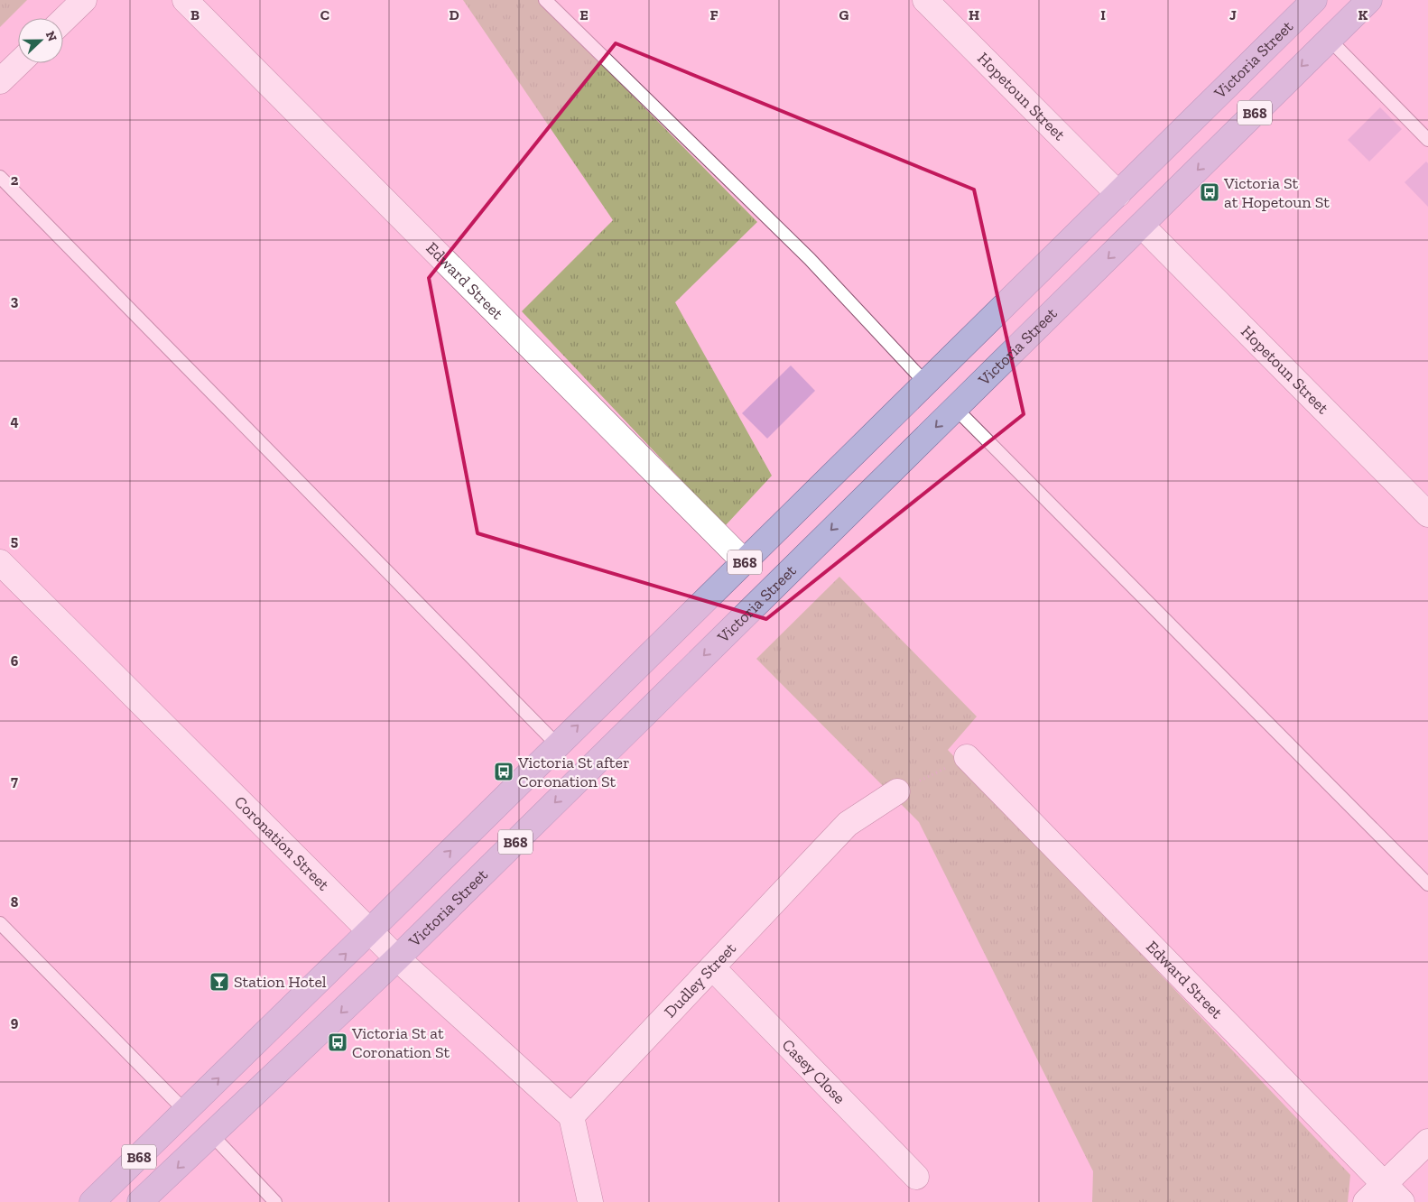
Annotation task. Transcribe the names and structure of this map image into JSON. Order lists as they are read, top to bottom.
{
  "streets": {
    "main road": ["Victoria Street", "B68"],
    "street": [
      "Hopetoun Street",
      "Edward Street",
      "Coronation Street",
      "Dudley Street",
      "Casey Close"
    ]
  },
  "crossings": [
    ["Victoria Street", "Hopetoun Street"],
    ["Victoria Street", "Edward Street"],
    ["Victoria Street", "Coronation Street"],
    ["Coronation Street", "Dudley Street"],
    ["Dudley Street", "Casey Close"]
  ],
  "places": {
    "bus stop": ["Victoria St at Hopetoun St", "Victoria St after Coronation St", "Victoria St at Coronation St"],
    "bar": ["Station Hotel"]
  },
  "north": "right",
  "grid": {
    "columns": [
      "B",
      "C",
      "D",
      "E",
      "F",
      "G",
      "H",
      "I",
      "J",
      "K"
    ],
    "rows": [
      "2",
      "3",
      "4",
      "5",
      "6",
      "7",
      "8",
      "9"
    ]
  }
}
